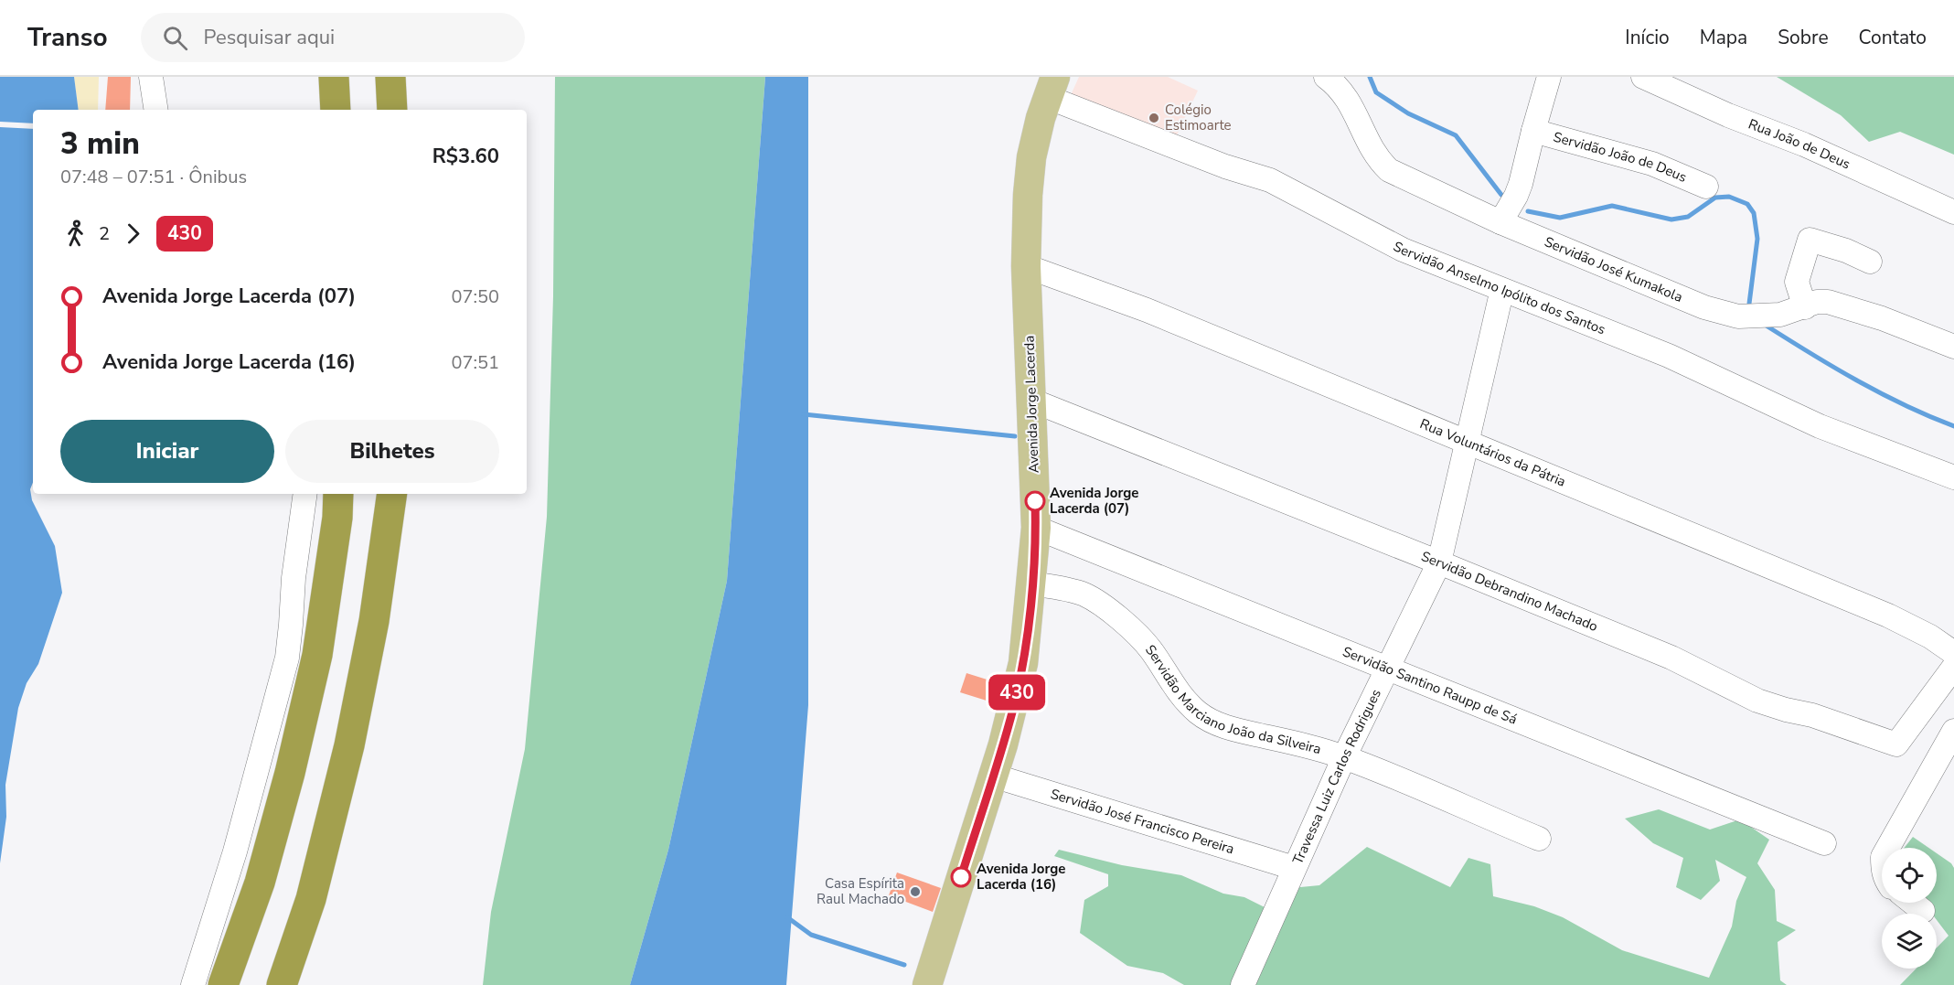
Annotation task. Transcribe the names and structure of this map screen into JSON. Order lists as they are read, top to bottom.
{
  "streets": {
    "main road": ["Avenida Jorge Lacerda"],
    "lane": [
      "Rua João de Deus",
      "Servidão João de Deus",
      "Servidão José Kumakola",
      "Servidão Anselmo Ipólito dos Santos",
      "Rua Voluntários da Pátria",
      "Servidão Debrandino Machado",
      "Servidão Santino Raupp de Sá",
      "Servidão Marciano João da Silveira",
      "Travessa Luiz Carlos Rodrigues",
      "Servidão José Francisco Pereira"
    ]
  },
  "crossings": [
    ["Servidão Anselmo Ipólito dos Santos", "Avenida Jorge Lacerda"],
    ["Avenida Jorge Lacerda", "Rua Voluntários da Pátria"],
    ["Avenida Jorge Lacerda", "Servidão Debrandino Machado"],
    ["Avenida Jorge Lacerda", "Servidão Santino Raupp de Sá"],
    ["Avenida Jorge Lacerda", "Servidão Marciano João da Silveira"],
    ["Avenida Jorge Lacerda", "Servidão José Francisco Pereira"],
    ["Rua Voluntários da Pátria", "Travessa Luiz Carlos Rodrigues"],
    ["Servidão Debrandino Machado", "Travessa Luiz Carlos Rodrigues"],
    ["Servidão Santino Raupp de Sá", "Travessa Luiz Carlos Rodrigues"],
    ["Servidão Marciano João da Silveira", "Travessa Luiz Carlos Rodrigues"],
    ["Travessa Luiz Carlos Rodrigues", "Servidão José Francisco Pereira"]
  ],
  "places": [
    "Colégio Estimoarte",
    "Avenida Jorge Lacerda (07)",
    "Avenida Jorge Lacerda (16)",
    "Casa Espírita Raul Machado"
  ],
  "lines": ["bus line 430"],
  "page": {
    "header": "Transo",
    "search": "Pesquisar aqui",
    "nav": [
      "Início",
      "Mapa",
      "Sobre",
      "Contato"
    ],
    "on_map": "430",
    "heading": ["3 min", "07:48 – 07:51 · Ônibus", "R$3.60"],
    "legs": ["2", "430"],
    "list": [
      {
        "name": "Avenida Jorge Lacerda (07)",
        "value": "07:50"
      },
      {
        "name": "Avenida Jorge Lacerda (16)",
        "value": "07:51"
      }
    ],
    "buttons": ["Iniciar", "Bilhetes"]
  }
}
